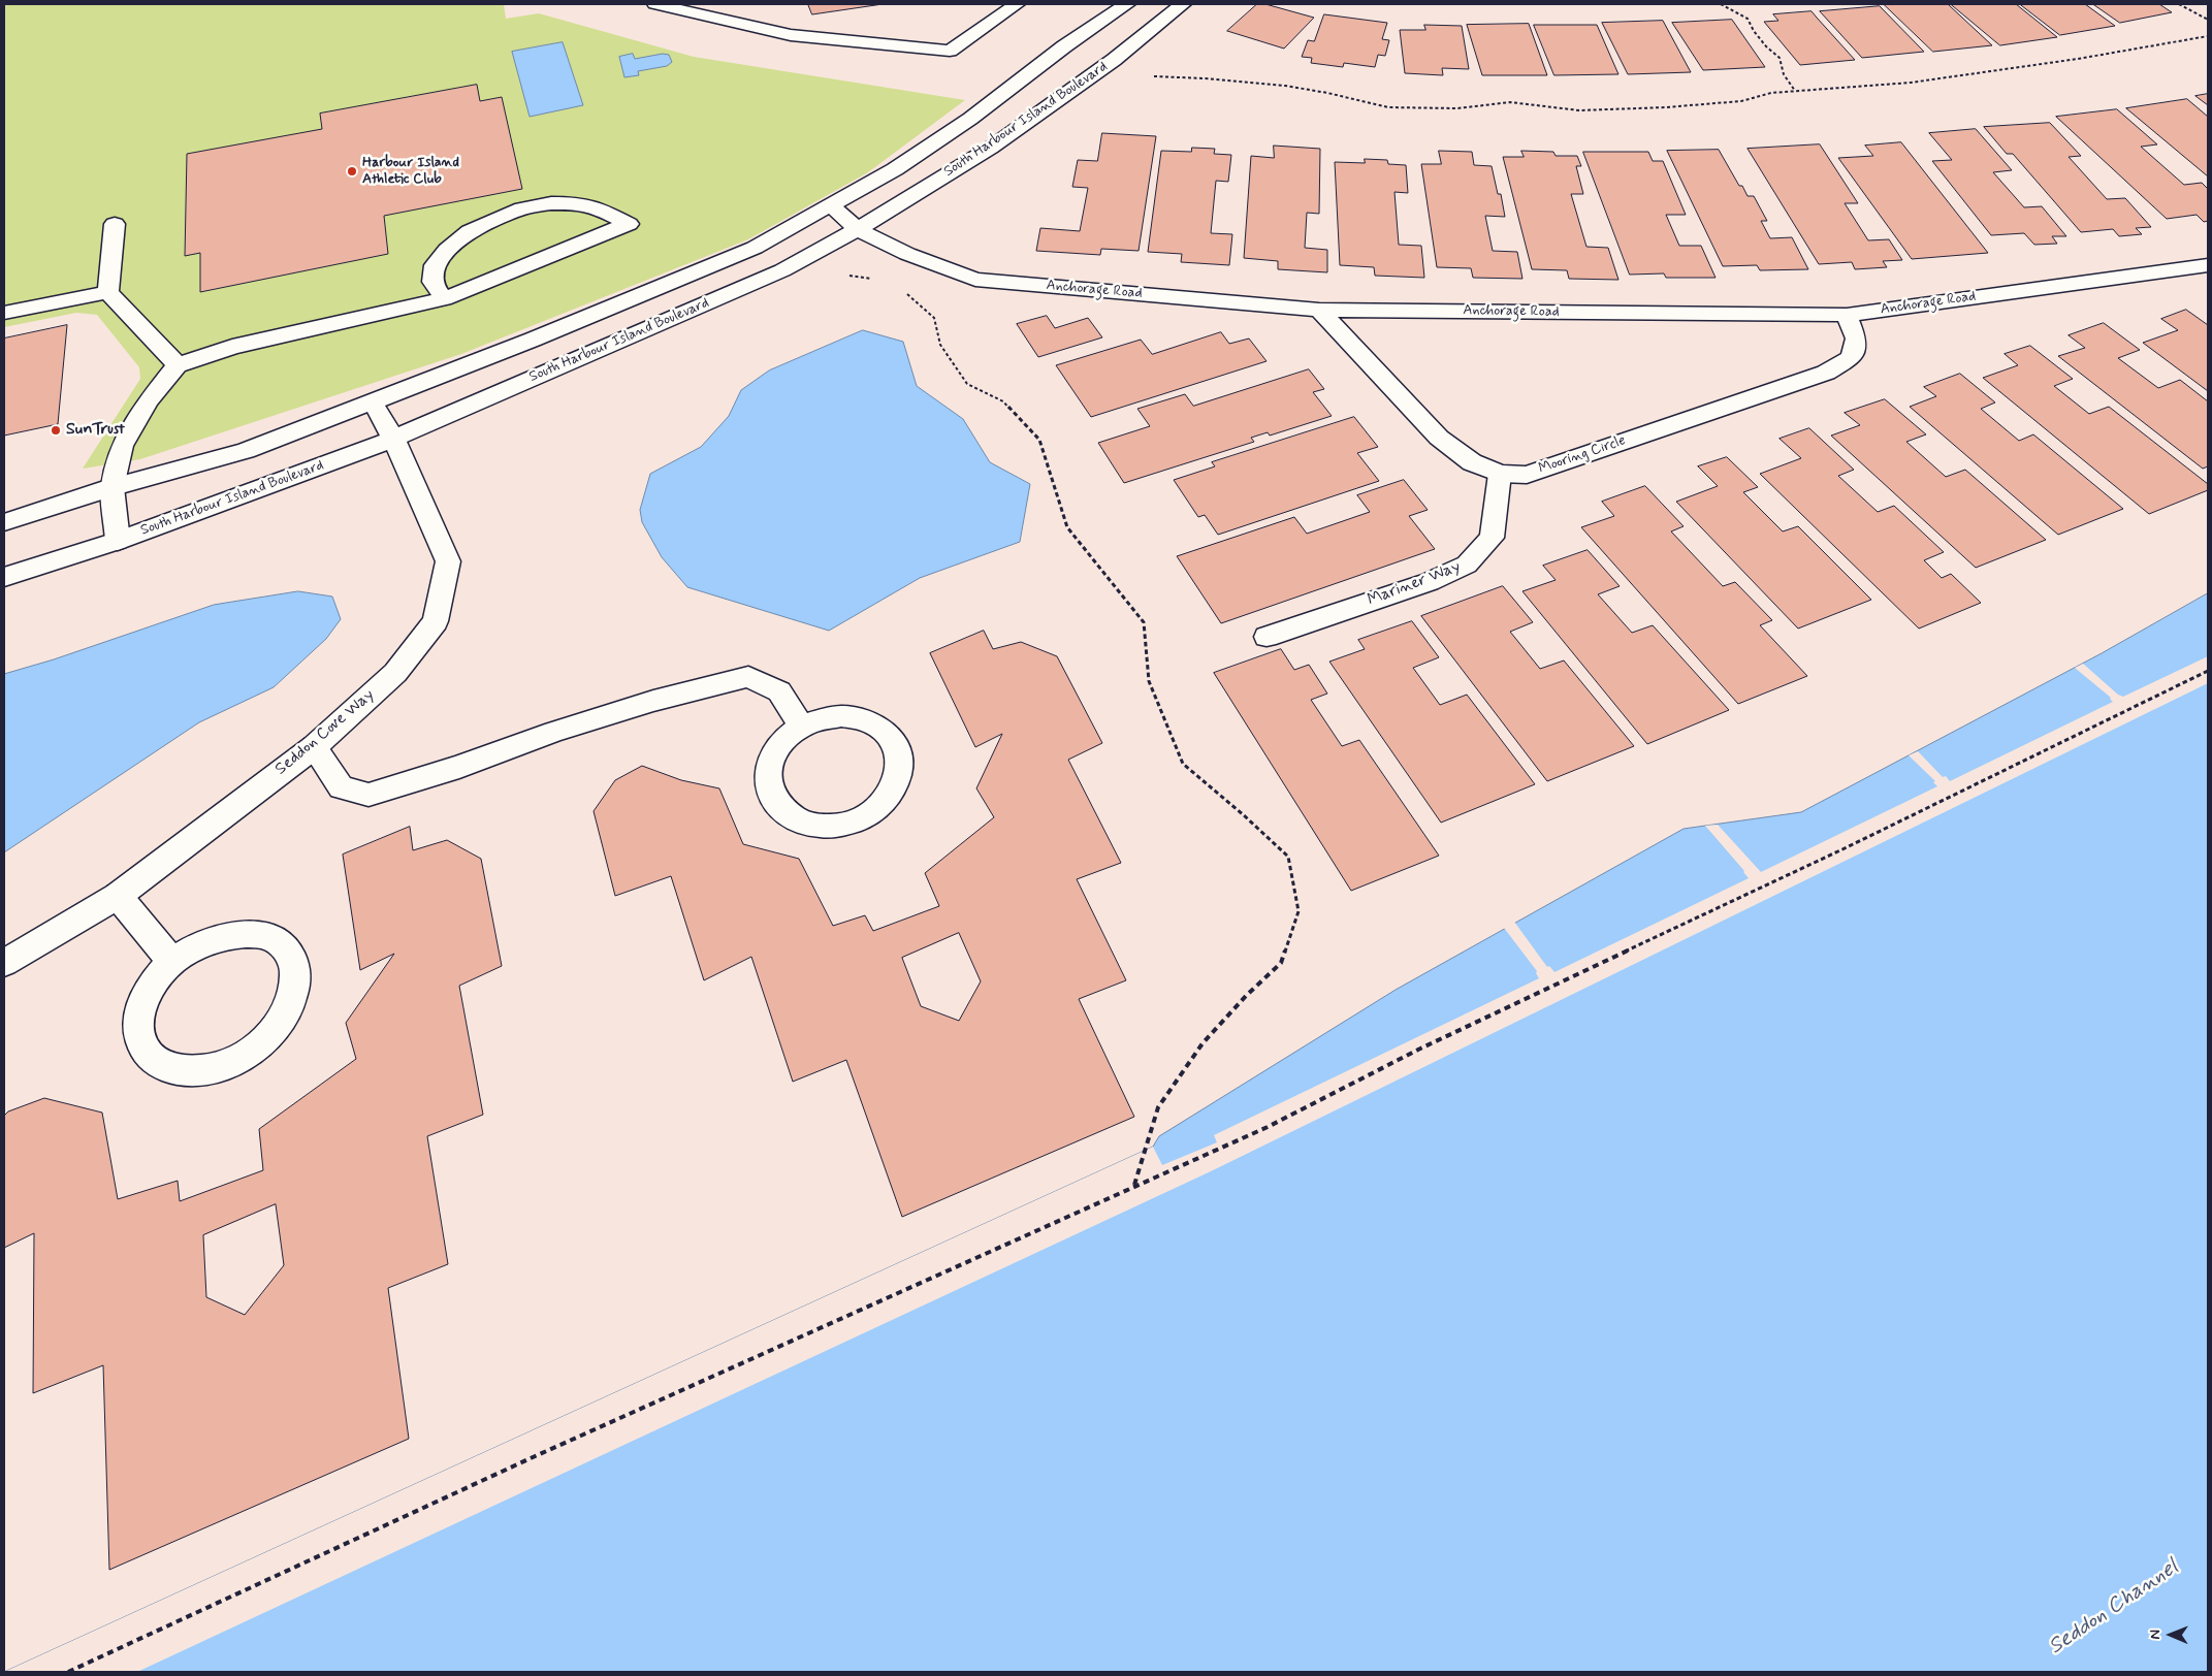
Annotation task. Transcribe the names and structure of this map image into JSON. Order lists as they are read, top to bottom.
{
  "streets": {
    "street": [
      "South Harbour Island Boulevard",
      "Anchorage Road",
      "Mooring Circle",
      "Mariner Way",
      "Seddon Cove Way"
    ]
  },
  "crossings": [
    ["South Harbour Island Boulevard", "Anchorage Road"],
    ["South Harbour Island Boulevard", "Seddon Cove Way"],
    ["Anchorage Road", "Mooring Circle"],
    ["Mooring Circle", "Mariner Way"]
  ],
  "water": ["Seddon Channel"],
  "places": ["Harbour Island Athletic Club", "SunTrust"],
  "north": "left"
}
